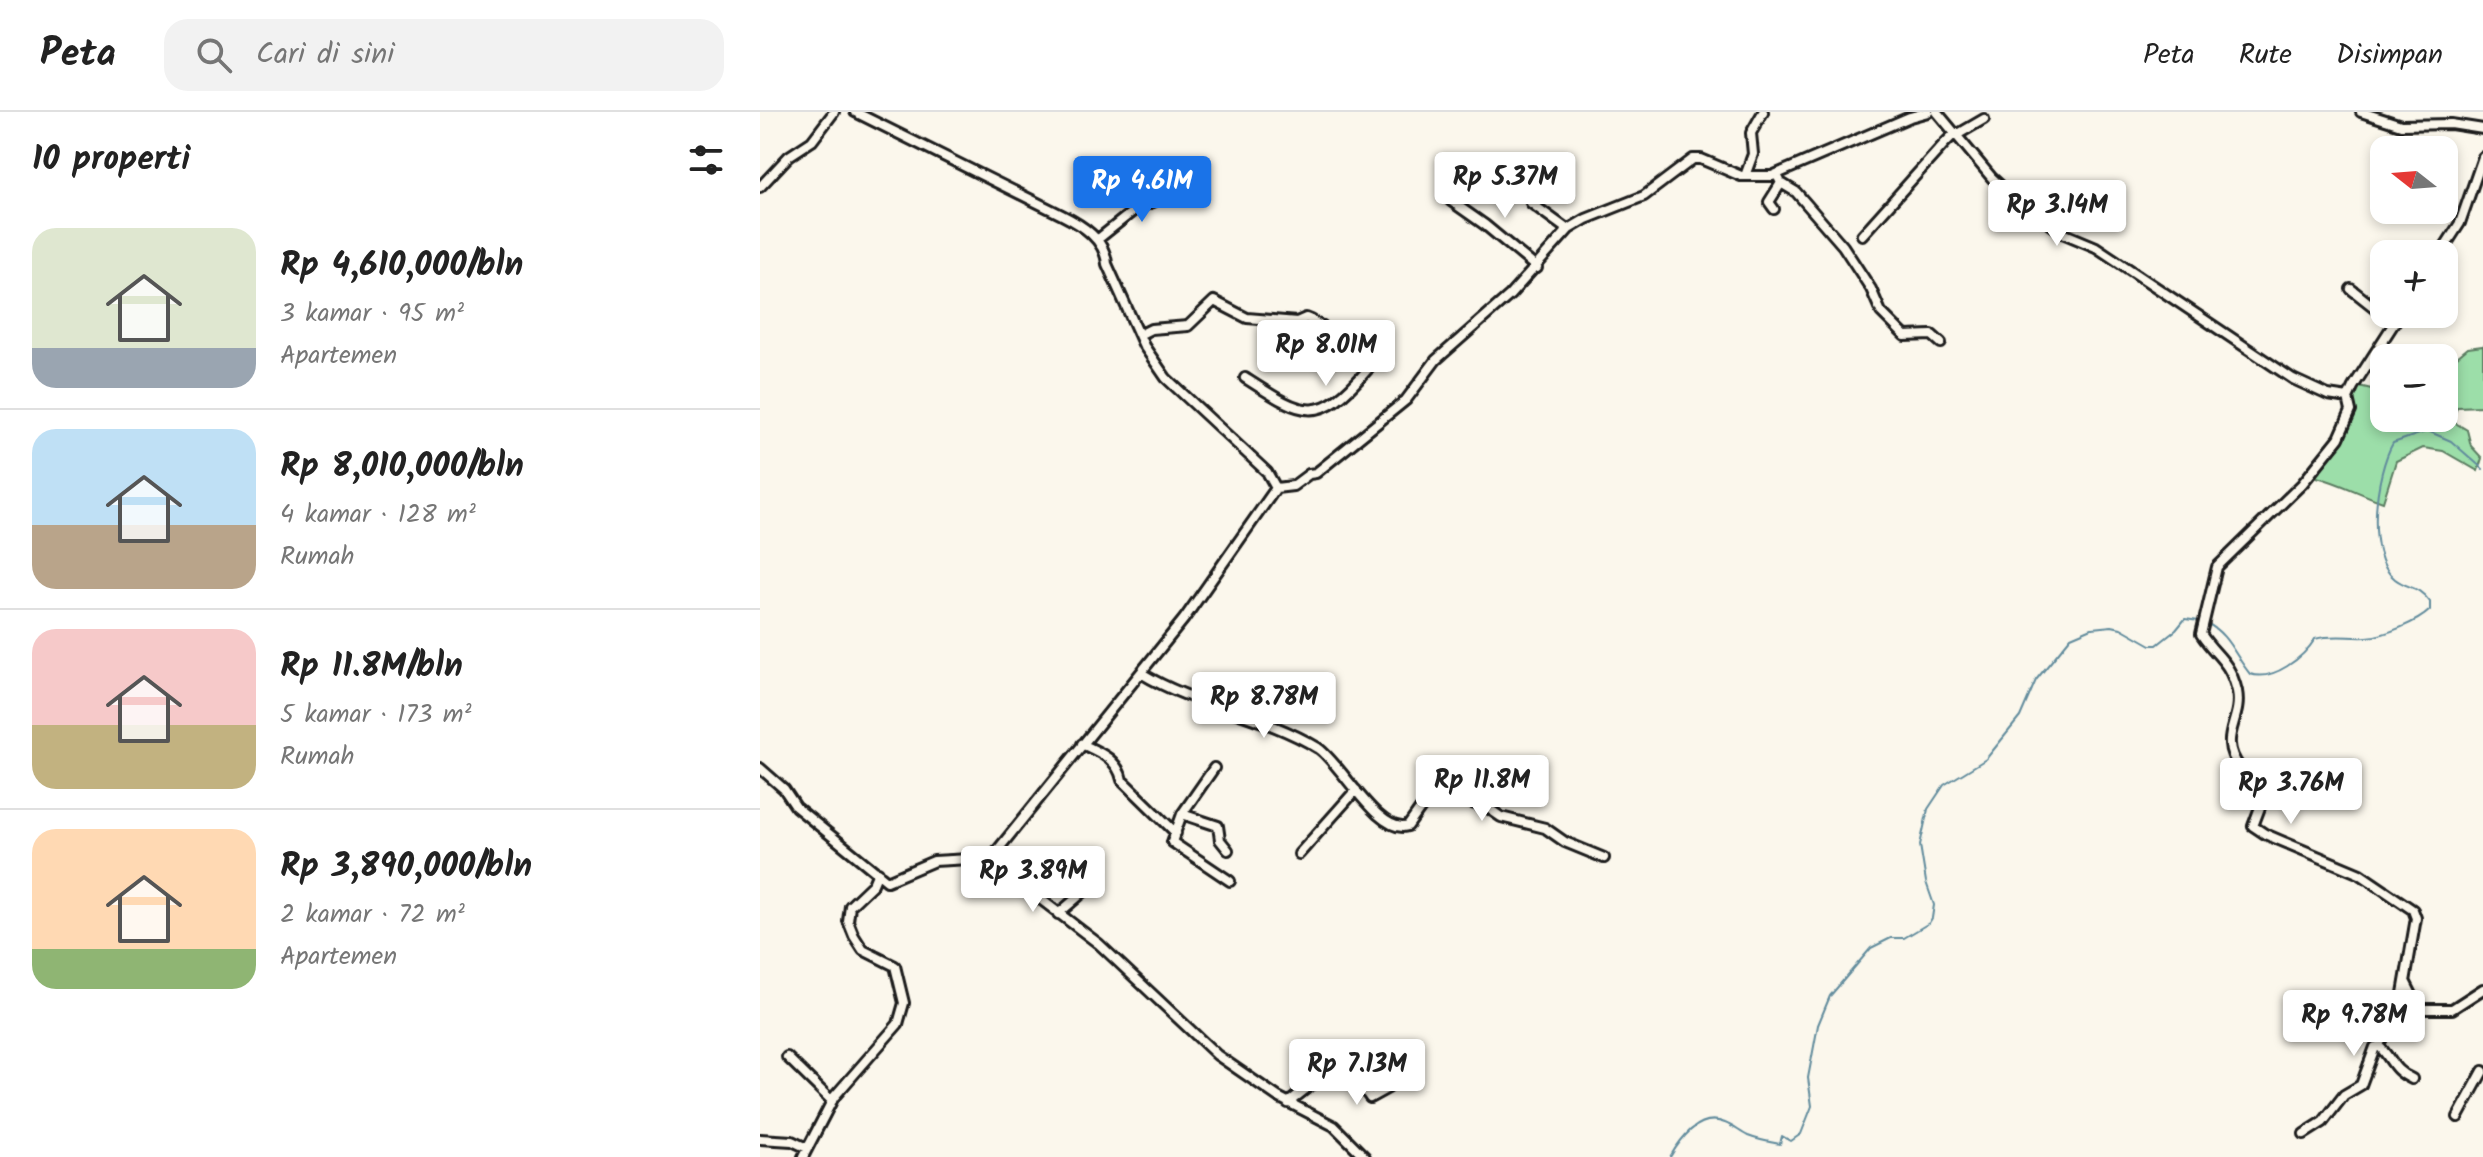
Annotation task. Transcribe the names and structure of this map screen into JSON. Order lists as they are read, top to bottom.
{
  "north": "left",
  "page": {
    "header": "Peta",
    "search": "Cari di sini",
    "nav": ["Peta", "Rute", "Disimpan"],
    "heading": "10 properti",
    "map_buttons": ["+", "−"],
    "price": [
      "Rp 5.37M",
      "Rp 4.61M",
      "Rp 3.14M",
      "Rp 8.01M",
      "Rp 8.78M",
      "Rp 11.8M",
      "Rp 3.76M",
      "Rp 3.89M",
      "Rp 9.78M",
      "Rp 7.13M"
    ],
    "list": [
      {
        "name": "Rp 4,610,000/bln",
        "note": "3 kamar · 95 m² · Apartemen"
      },
      {
        "name": "Rp 8,010,000/bln",
        "note": "4 kamar · 128 m² · Rumah"
      },
      {
        "name": "Rp 11.8M/bln",
        "note": "5 kamar · 173 m² · Rumah"
      },
      {
        "name": "Rp 3,890,000/bln",
        "note": "2 kamar · 72 m² · Apartemen"
      }
    ]
  }
}
